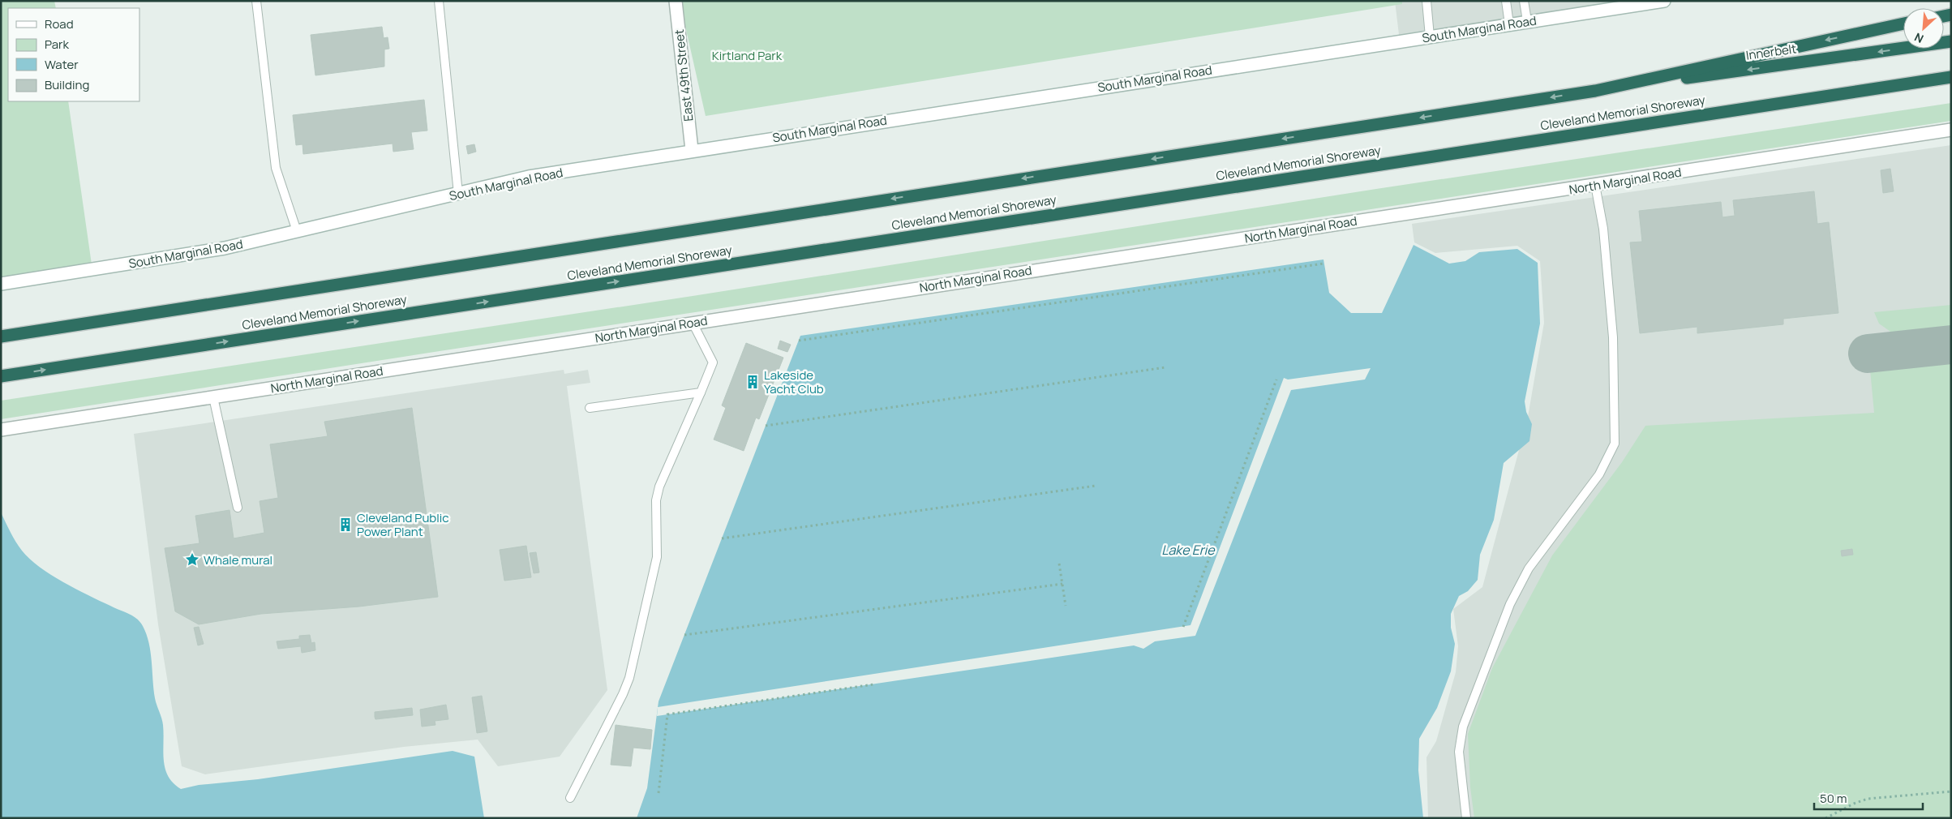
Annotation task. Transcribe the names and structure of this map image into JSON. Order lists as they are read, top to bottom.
{
  "streets": {
    "highway": ["Innerbelt", "Cleveland Memorial Shoreway"],
    "street": ["South Marginal Road", "East 49th Street", "North Marginal Road"]
  },
  "crossings": [
    ["South Marginal Road", "East 49th Street"],
    ["Innerbelt", "Cleveland Memorial Shoreway"]
  ],
  "one_way": ["Innerbelt"],
  "water": ["Lake Erie"],
  "parks": ["Kirtland Park"],
  "places": {
    "building": ["Lakeside Yacht Club", "Cleveland Public Power Plant"],
    "place": ["Whale mural"]
  },
  "legend": [
    "Road",
    "Park",
    "Water",
    "Building"
  ],
  "scale_bar": "50 m",
  "north": "bottom left"
}
